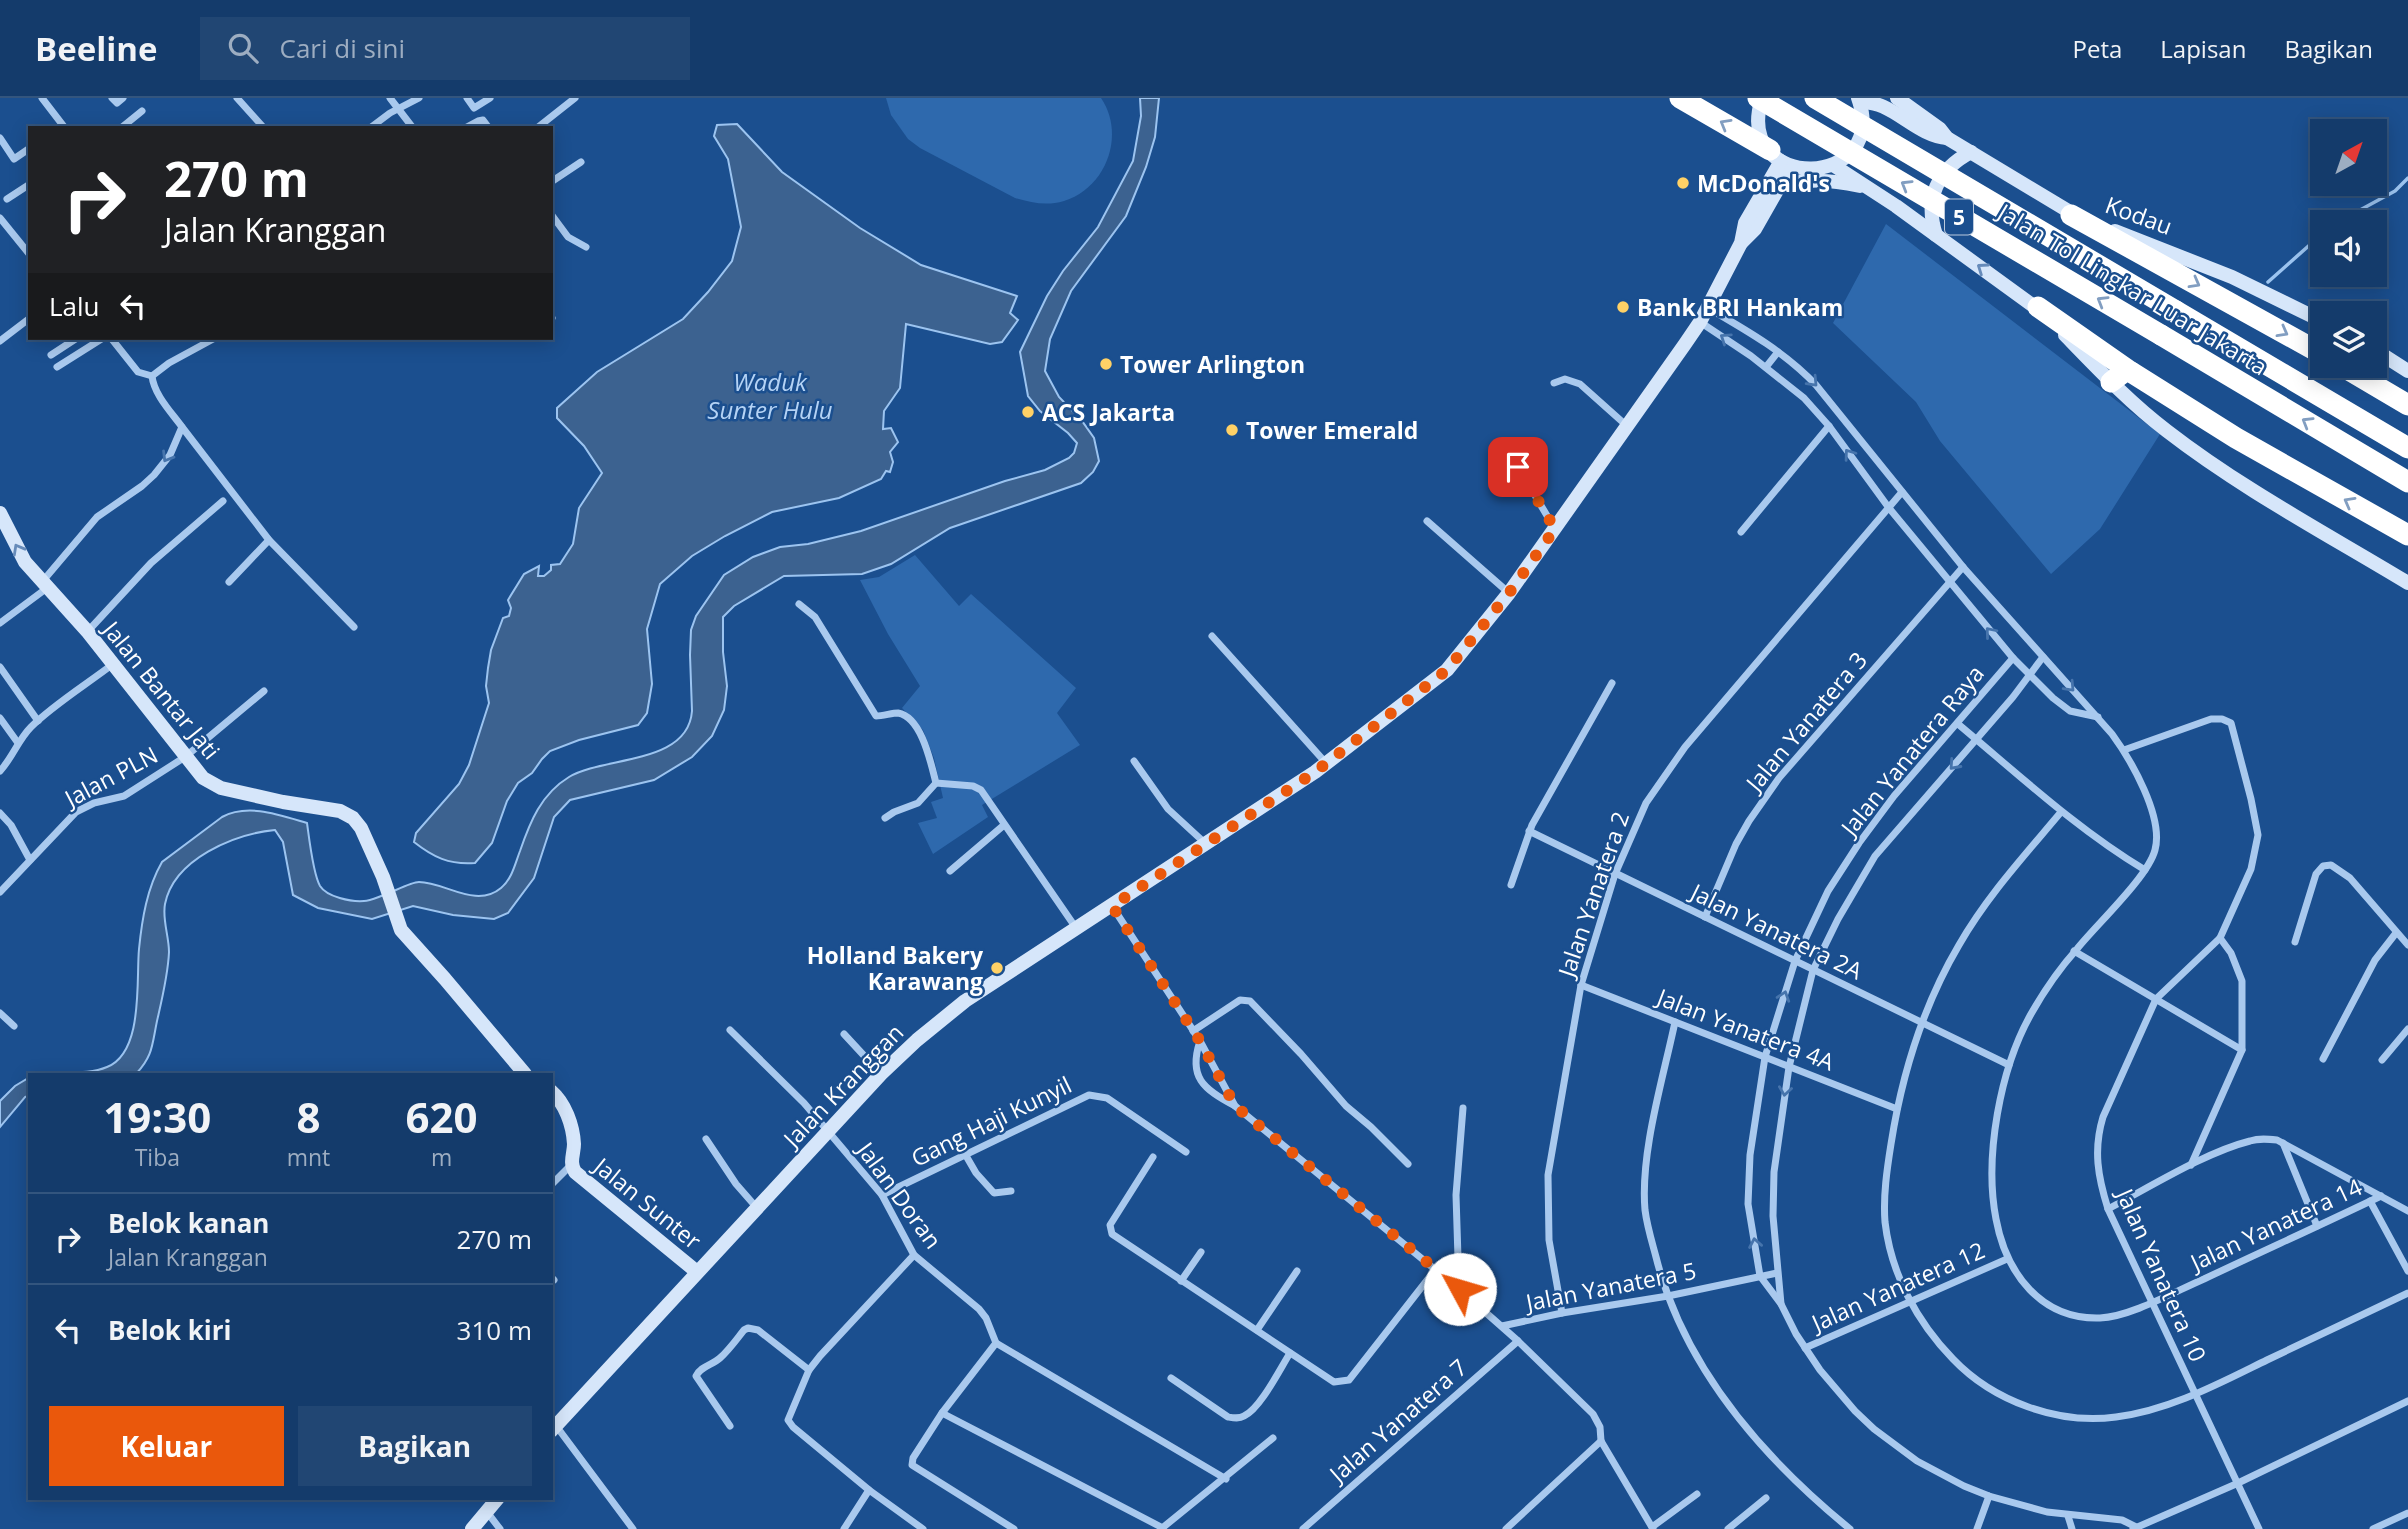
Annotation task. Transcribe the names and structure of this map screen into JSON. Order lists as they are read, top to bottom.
{
  "streets": {
    "highway": ["5", "Jalan Tol Lingkar Luar Jakarta"],
    "main road": [
      "Kodau",
      "Jalan Bantar Jati",
      "Jalan Kranggan",
      "Jalan Sunter"
    ],
    "street": [
      "Jalan Yanatera 3",
      "Jalan Yanatera Raya",
      "Jalan PLN",
      "Jalan Yanatera 2",
      "Jalan Yanatera 2A",
      "Jalan Yanatera 4A",
      "Gang Haji Kunyil",
      "Jalan Doran",
      "Jalan Yanatera 14",
      "Jalan Yanatera 10",
      "Jalan Yanatera 5",
      "Jalan Yanatera 12",
      "Jalan Yanatera 7"
    ]
  },
  "crossings": [
    ["Jalan Bantar Jati", "Jalan PLN"],
    ["Jalan Yanatera 3", "Jalan Yanatera Raya"],
    ["Jalan Yanatera 3", "Jalan Yanatera 2A"],
    ["Jalan Yanatera Raya", "Jalan Yanatera 2"],
    ["Jalan Yanatera Raya", "Jalan Yanatera 2A"],
    ["Jalan Yanatera Raya", "Jalan Yanatera 4A"],
    ["Jalan Yanatera Raya", "Jalan Kranggan"],
    ["Jalan Yanatera Raya", "Jalan Yanatera 10"],
    ["Jalan Yanatera Raya", "Jalan Yanatera 5"],
    ["Jalan Yanatera Raya", "Jalan Yanatera 12"],
    ["Jalan Yanatera 2", "Jalan Yanatera 2A"],
    ["Jalan Yanatera 2", "Jalan Yanatera 4A"],
    ["Jalan Yanatera 2", "Jalan Yanatera 5"],
    ["Jalan Kranggan", "Jalan Doran"],
    ["Jalan Kranggan", "Jalan Sunter"],
    ["Jalan Kranggan", "Jalan Yanatera 5"],
    ["Gang Haji Kunyil", "Jalan Doran"],
    ["Jalan Yanatera 14", "Jalan Yanatera 10"],
    ["Jalan Yanatera 14", "Jalan Yanatera 12"]
  ],
  "water": ["Waduk Sunter Hulu"],
  "places": [
    "McDonald's",
    "Bank BRI Hankam",
    "Tower Arlington",
    "ACS Jakarta",
    "Tower Emerald",
    "Holland Bakery Karawang"
  ],
  "north": "top right",
  "page": {
    "header": "Beeline",
    "search": "Cari di sini",
    "nav": ["Peta", "Lapisan", "Bagikan"],
    "turn": ["270 m", "Jalan Kranggan"],
    "then": "Lalu",
    "eta": [
      "19:30",
      "Tiba",
      "8",
      "mnt",
      "620",
      "m"
    ],
    "list": [
      {
        "name": "Belok kanan",
        "note": "Jalan Kranggan",
        "value": "270 m"
      },
      {
        "name": "Belok kiri",
        "value": "310 m"
      }
    ],
    "buttons": ["Keluar", "Bagikan"]
  }
}
